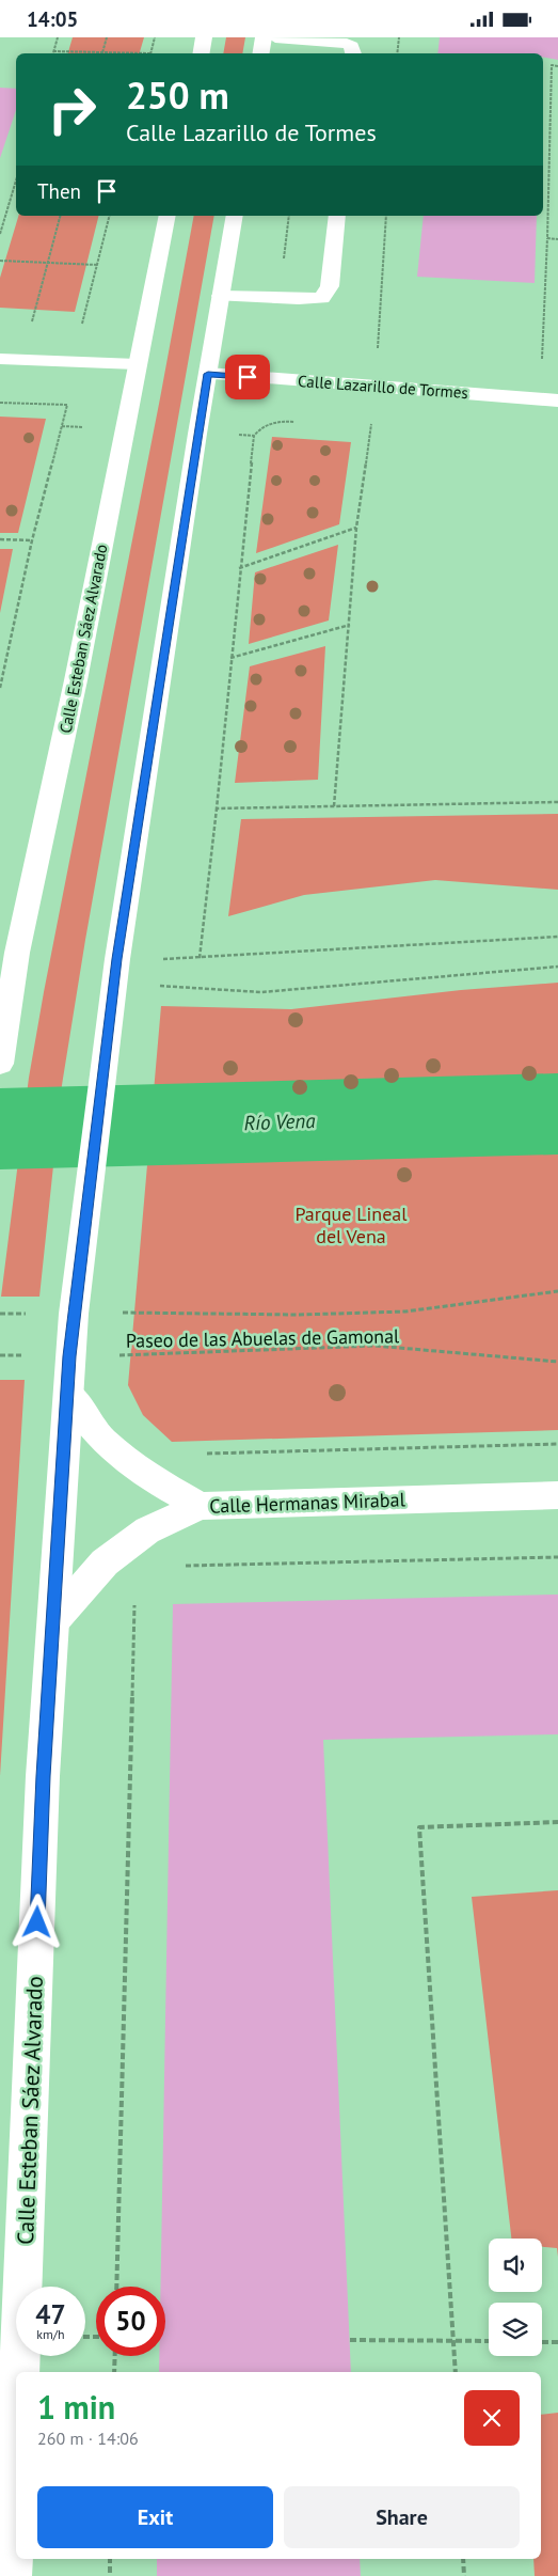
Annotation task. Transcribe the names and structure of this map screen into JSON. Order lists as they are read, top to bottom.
{
  "streets": {
    "main road": ["Calle Lazarillo de Tormes", "Calle Esteban Sáez Alvarado", "Calle Hermanas Mirabal"],
    "path": ["Paseo de las Abuelas de Gamonal"]
  },
  "crossings": [
    ["Calle Lazarillo de Tormes", "Calle Esteban Sáez Alvarado"],
    ["Calle Esteban Sáez Alvarado", "Calle Hermanas Mirabal"]
  ],
  "water": ["Río Vena"],
  "parks": ["Parque Lineal del Vena"],
  "page": {
    "status": "14:05",
    "turn": ["250 m", "Calle Lazarillo de Tormes"],
    "then": "Then",
    "speed": "47 km/h",
    "limit": "50",
    "heading": ["1 min", "260 m · 14:06"],
    "buttons": ["Exit", "Share"]
  }
}
